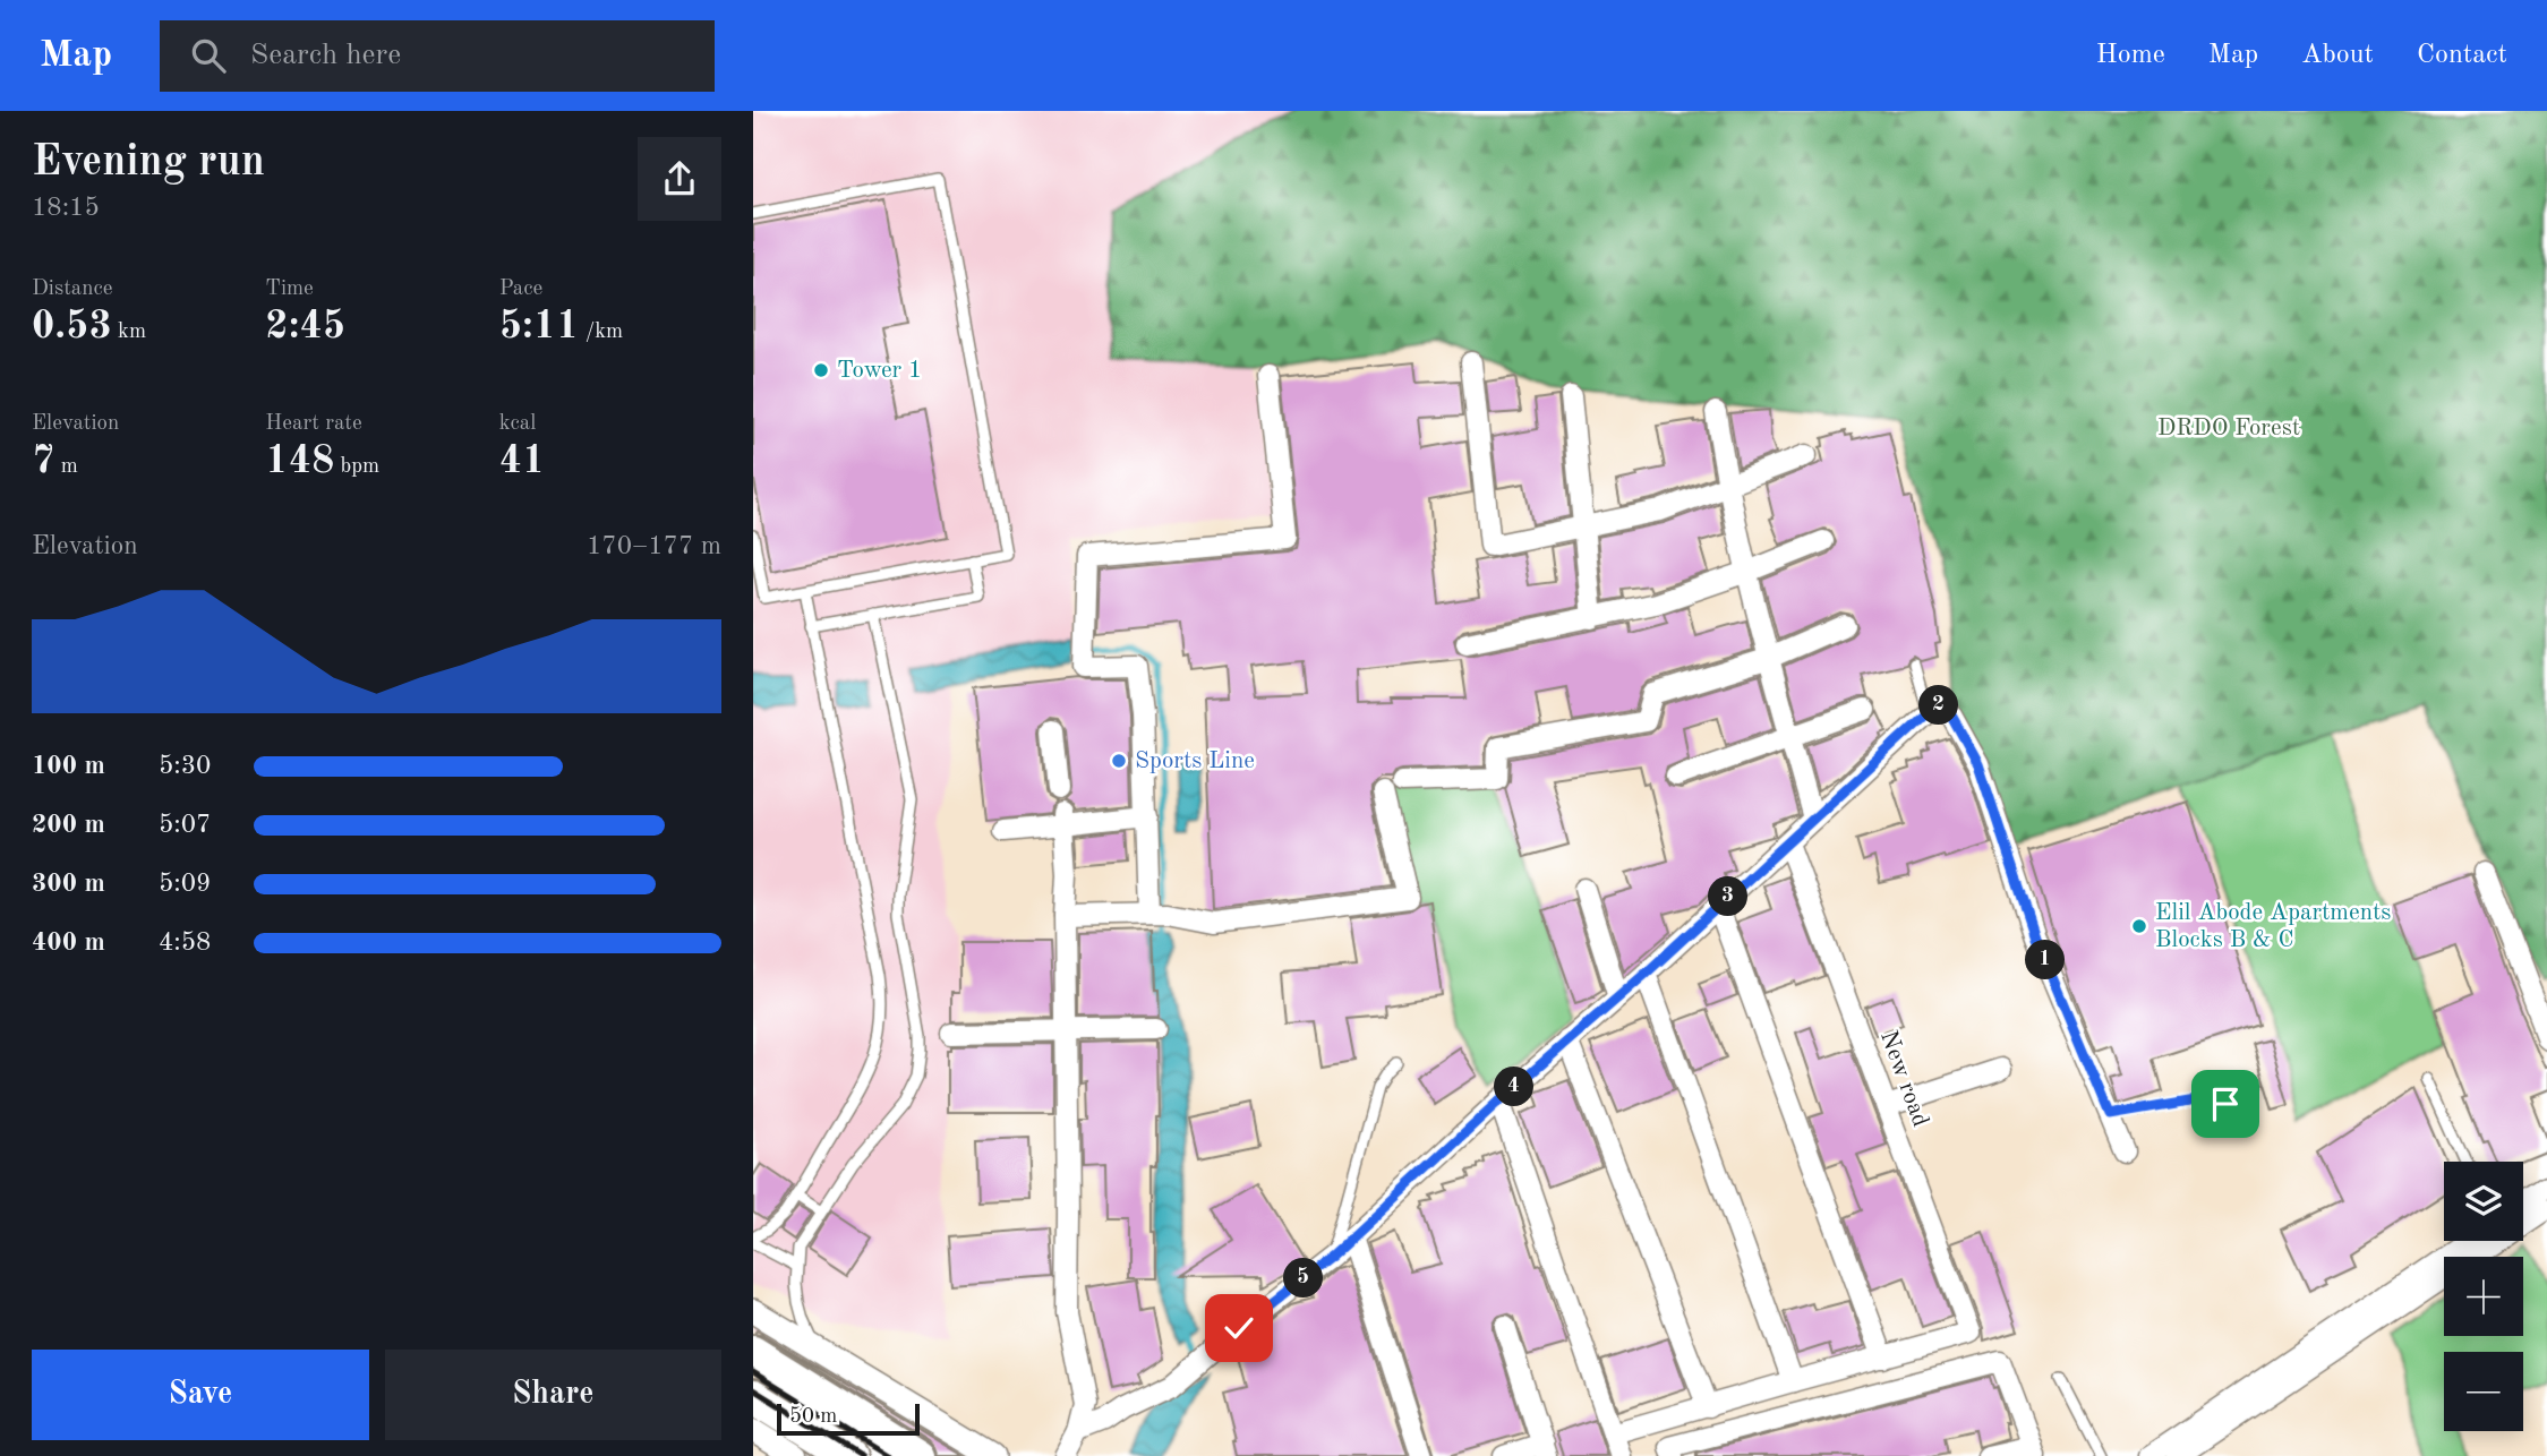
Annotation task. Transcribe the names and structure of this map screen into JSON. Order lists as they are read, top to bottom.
{
  "streets": {
    "street": ["New road"]
  },
  "parks": ["DRDO Forest"],
  "places": ["Tower 1", "Sports Line", "Elil Abode Apartments Blocks B & C"],
  "scale_bar": "50 m",
  "page": {
    "header": "Map",
    "search": "Search here",
    "nav": [
      "Home",
      "Map",
      "About",
      "Contact"
    ],
    "heading": ["Evening run", "18:15"],
    "stats": [
      ["Distance", "0.53 km"],
      ["Time", "2:45"],
      ["Pace", "5:11 /km"],
      ["Elevation", "7 m"],
      ["Heart rate", "148 bpm"],
      ["kcal", "41"]
    ],
    "chart": ["Elevation", "170–177 m"],
    "pins": [
      "2",
      "3",
      "1",
      "4",
      "5"
    ],
    "list": [
      {
        "name": "100 m",
        "note": "5:30"
      },
      {
        "name": "200 m",
        "note": "5:07"
      },
      {
        "name": "300 m",
        "note": "5:09"
      },
      {
        "name": "400 m",
        "note": "4:58"
      }
    ],
    "map_buttons": ["+", "−"],
    "buttons": ["Save", "Share"],
    "scale": "50 m"
  }
}
